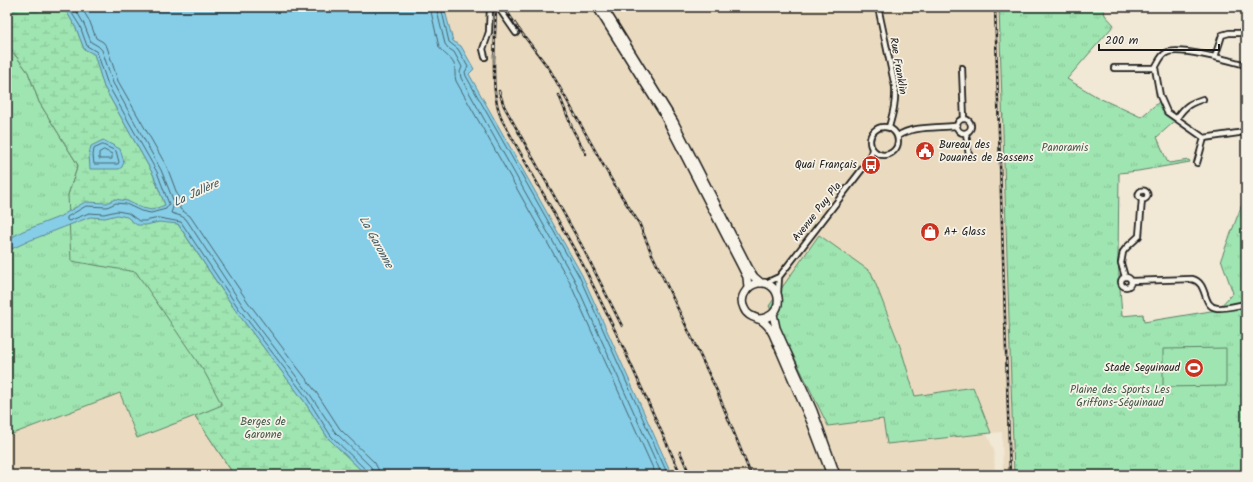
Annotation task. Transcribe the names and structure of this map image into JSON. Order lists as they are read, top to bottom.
{
  "streets": {
    "street": ["Rue Franklin", "Avenue Puy Pla"]
  },
  "crossings": [
    ["Rue Franklin", "Avenue Puy Pla"]
  ],
  "water": ["La Jallère", "La Garonne"],
  "parks": ["Panoramis", "Plaine des Sports Les Griffons-Séguinaud", "Berges de Garonne"],
  "places": {
    "public building": ["Bureau des Douanes de Bassens"],
    "bus stop": ["Quai Français"],
    "shop": ["A+ Glass"],
    "sports": ["Stade Seguinaud"]
  },
  "scale_bar": "200 m"
}
